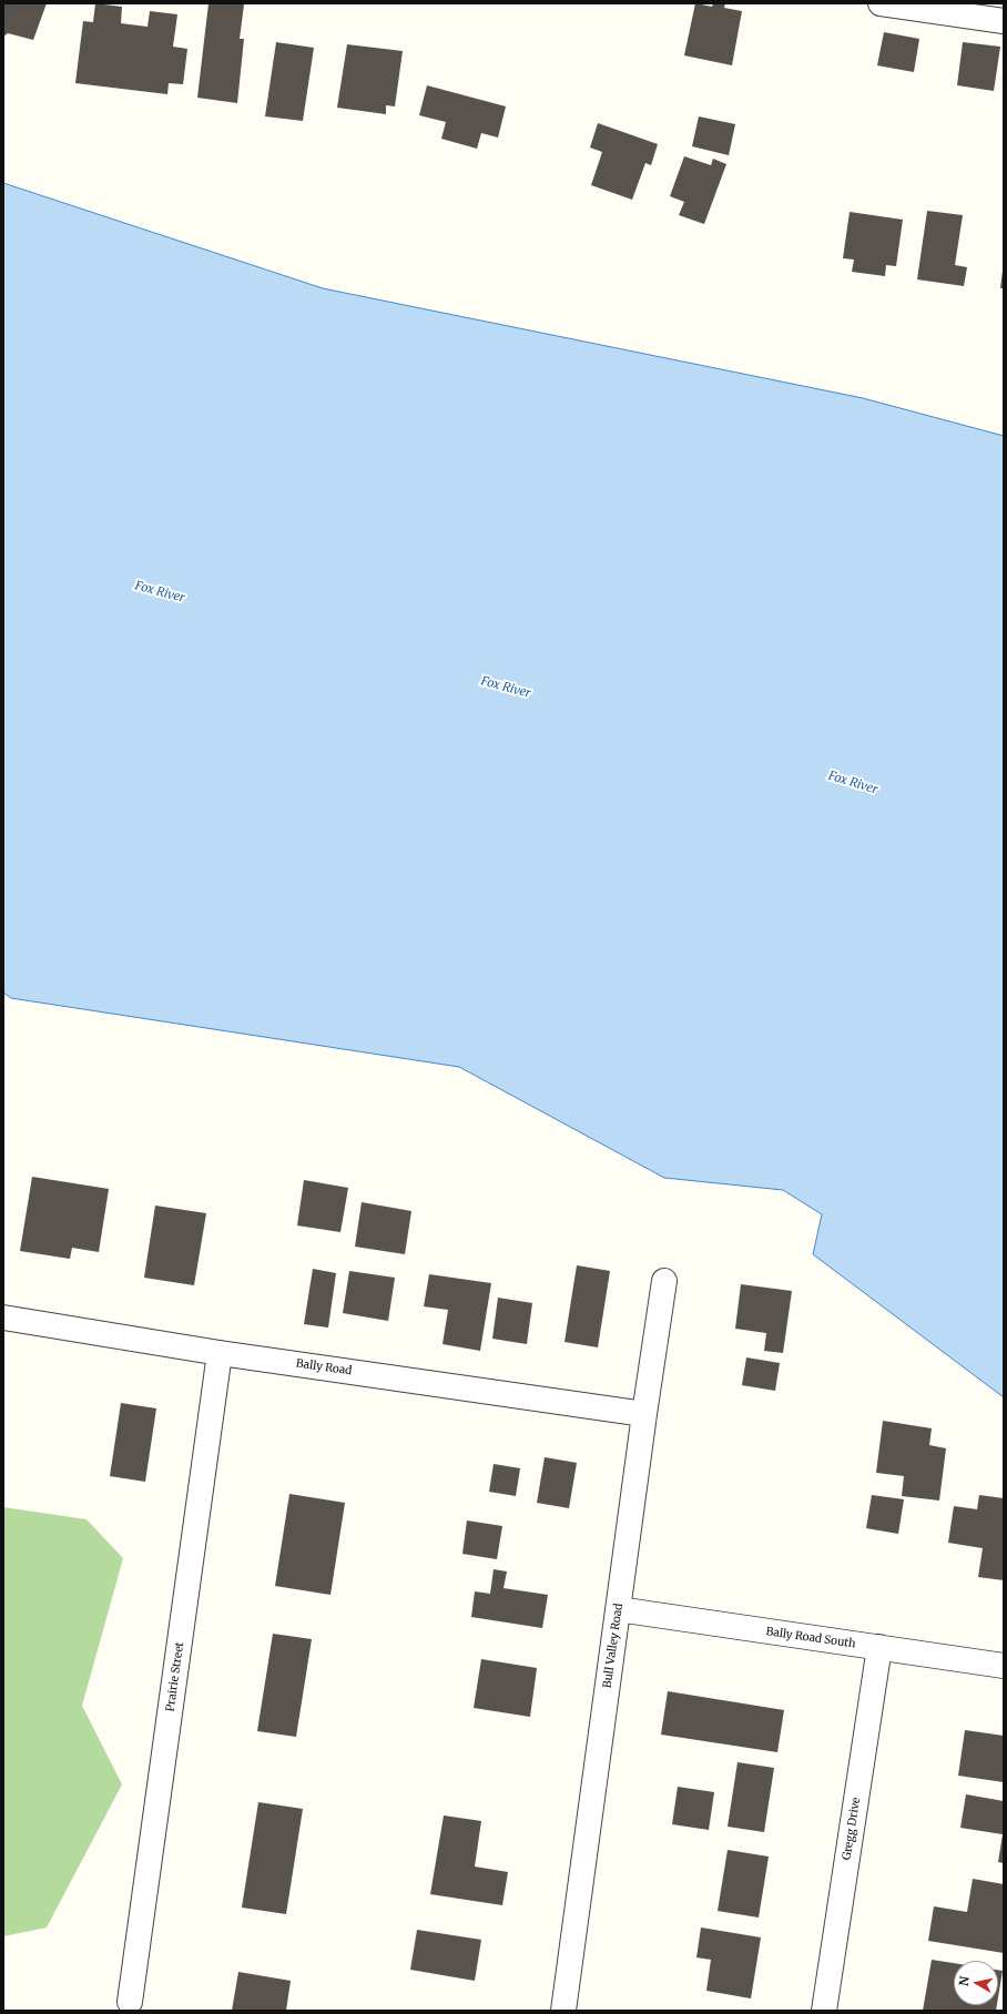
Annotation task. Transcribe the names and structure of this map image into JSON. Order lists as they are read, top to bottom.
{
  "streets": {
    "street": [
      "Bally Road",
      "Bally Road South",
      "Bull Valley Road",
      "Prairie Street",
      "Gregg Drive"
    ]
  },
  "crossings": [
    ["Bally Road", "Bull Valley Road"],
    ["Bally Road", "Prairie Street"],
    ["Bally Road South", "Bull Valley Road"],
    ["Bally Road South", "Gregg Drive"]
  ],
  "water": ["Fox River"],
  "north": "left"
}
